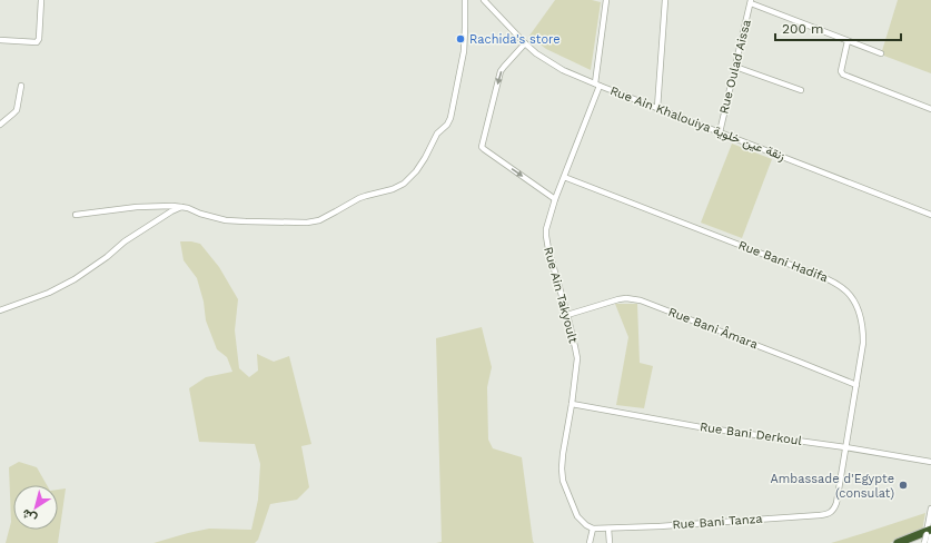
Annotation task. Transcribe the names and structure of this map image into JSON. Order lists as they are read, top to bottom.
{
  "streets": {
    "street": [
      "Rue Oulad Aissa",
      "Rue Ain Khalouiya زنقة عين خلوية",
      "Rue Bani Hadifa",
      "Rue Ain Takyoult",
      "Rue Bani Âmara",
      "Rue Bani Derkoul",
      "Rue Bani Tanza"
    ]
  },
  "crossings": [
    ["Rue Oulad Aissa", "Rue Ain Khalouiya زنقة عين خلوية"],
    ["Rue Ain Khalouiya زنقة عين خلوية", "Rue Ain Takyoult"],
    ["Rue Bani Hadifa", "Rue Ain Takyoult"],
    ["Rue Bani Hadifa", "Rue Bani Âmara"],
    ["Rue Bani Hadifa", "Rue Bani Derkoul"],
    ["Rue Bani Hadifa", "Rue Bani Tanza"],
    ["Rue Ain Takyoult", "Rue Bani Âmara"],
    ["Rue Ain Takyoult", "Rue Bani Derkoul"],
    ["Rue Ain Takyoult", "Rue Bani Tanza"]
  ],
  "places": ["Rachida's store", "Ambassade d'Egypte (consulat)"],
  "scale_bar": "200 m",
  "north": "bottom left"
}
